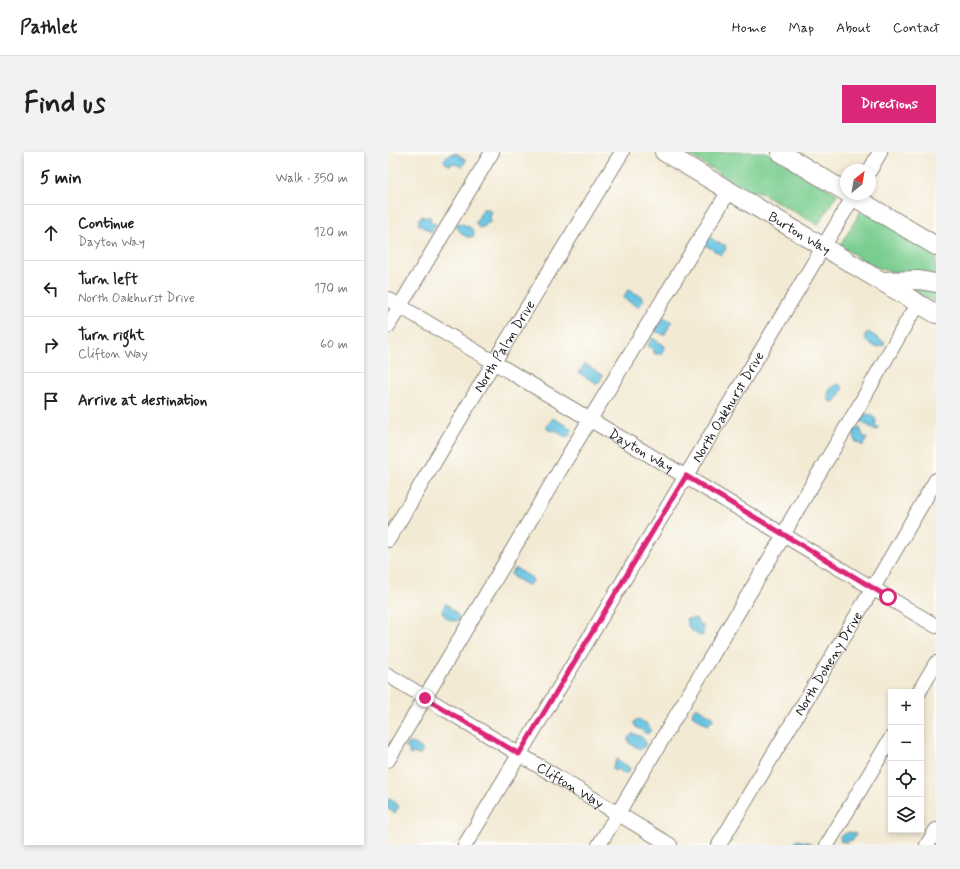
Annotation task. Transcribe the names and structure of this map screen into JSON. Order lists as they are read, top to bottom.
{
  "streets": {
    "main road": ["Burton Way"],
    "street": [
      "North Palm Drive",
      "North Oakhurst Drive",
      "Dayton Way",
      "North Doheny Drive",
      "Clifton Way"
    ]
  },
  "crossings": [
    ["Burton Way", "North Oakhurst Drive"],
    ["North Palm Drive", "Dayton Way"],
    ["North Oakhurst Drive", "Dayton Way"],
    ["North Oakhurst Drive", "Clifton Way"],
    ["Dayton Way", "North Doheny Drive"]
  ],
  "north": "top right",
  "page": {
    "header": "Pathlet",
    "nav": [
      "Home",
      "Map",
      "About",
      "Contact"
    ],
    "buttons": "Directions",
    "title": "Find us",
    "heading": ["5 min", "Walk · 350 m"],
    "list": [
      ["Continue", "Dayton Way", "120 m"],
      ["Turn left", "North Oakhurst Drive", "170 m"],
      ["Turn right", "Clifton Way", "60 m"],
      "Arrive at destination"
    ],
    "map_buttons": ["+", "−"]
  }
}
